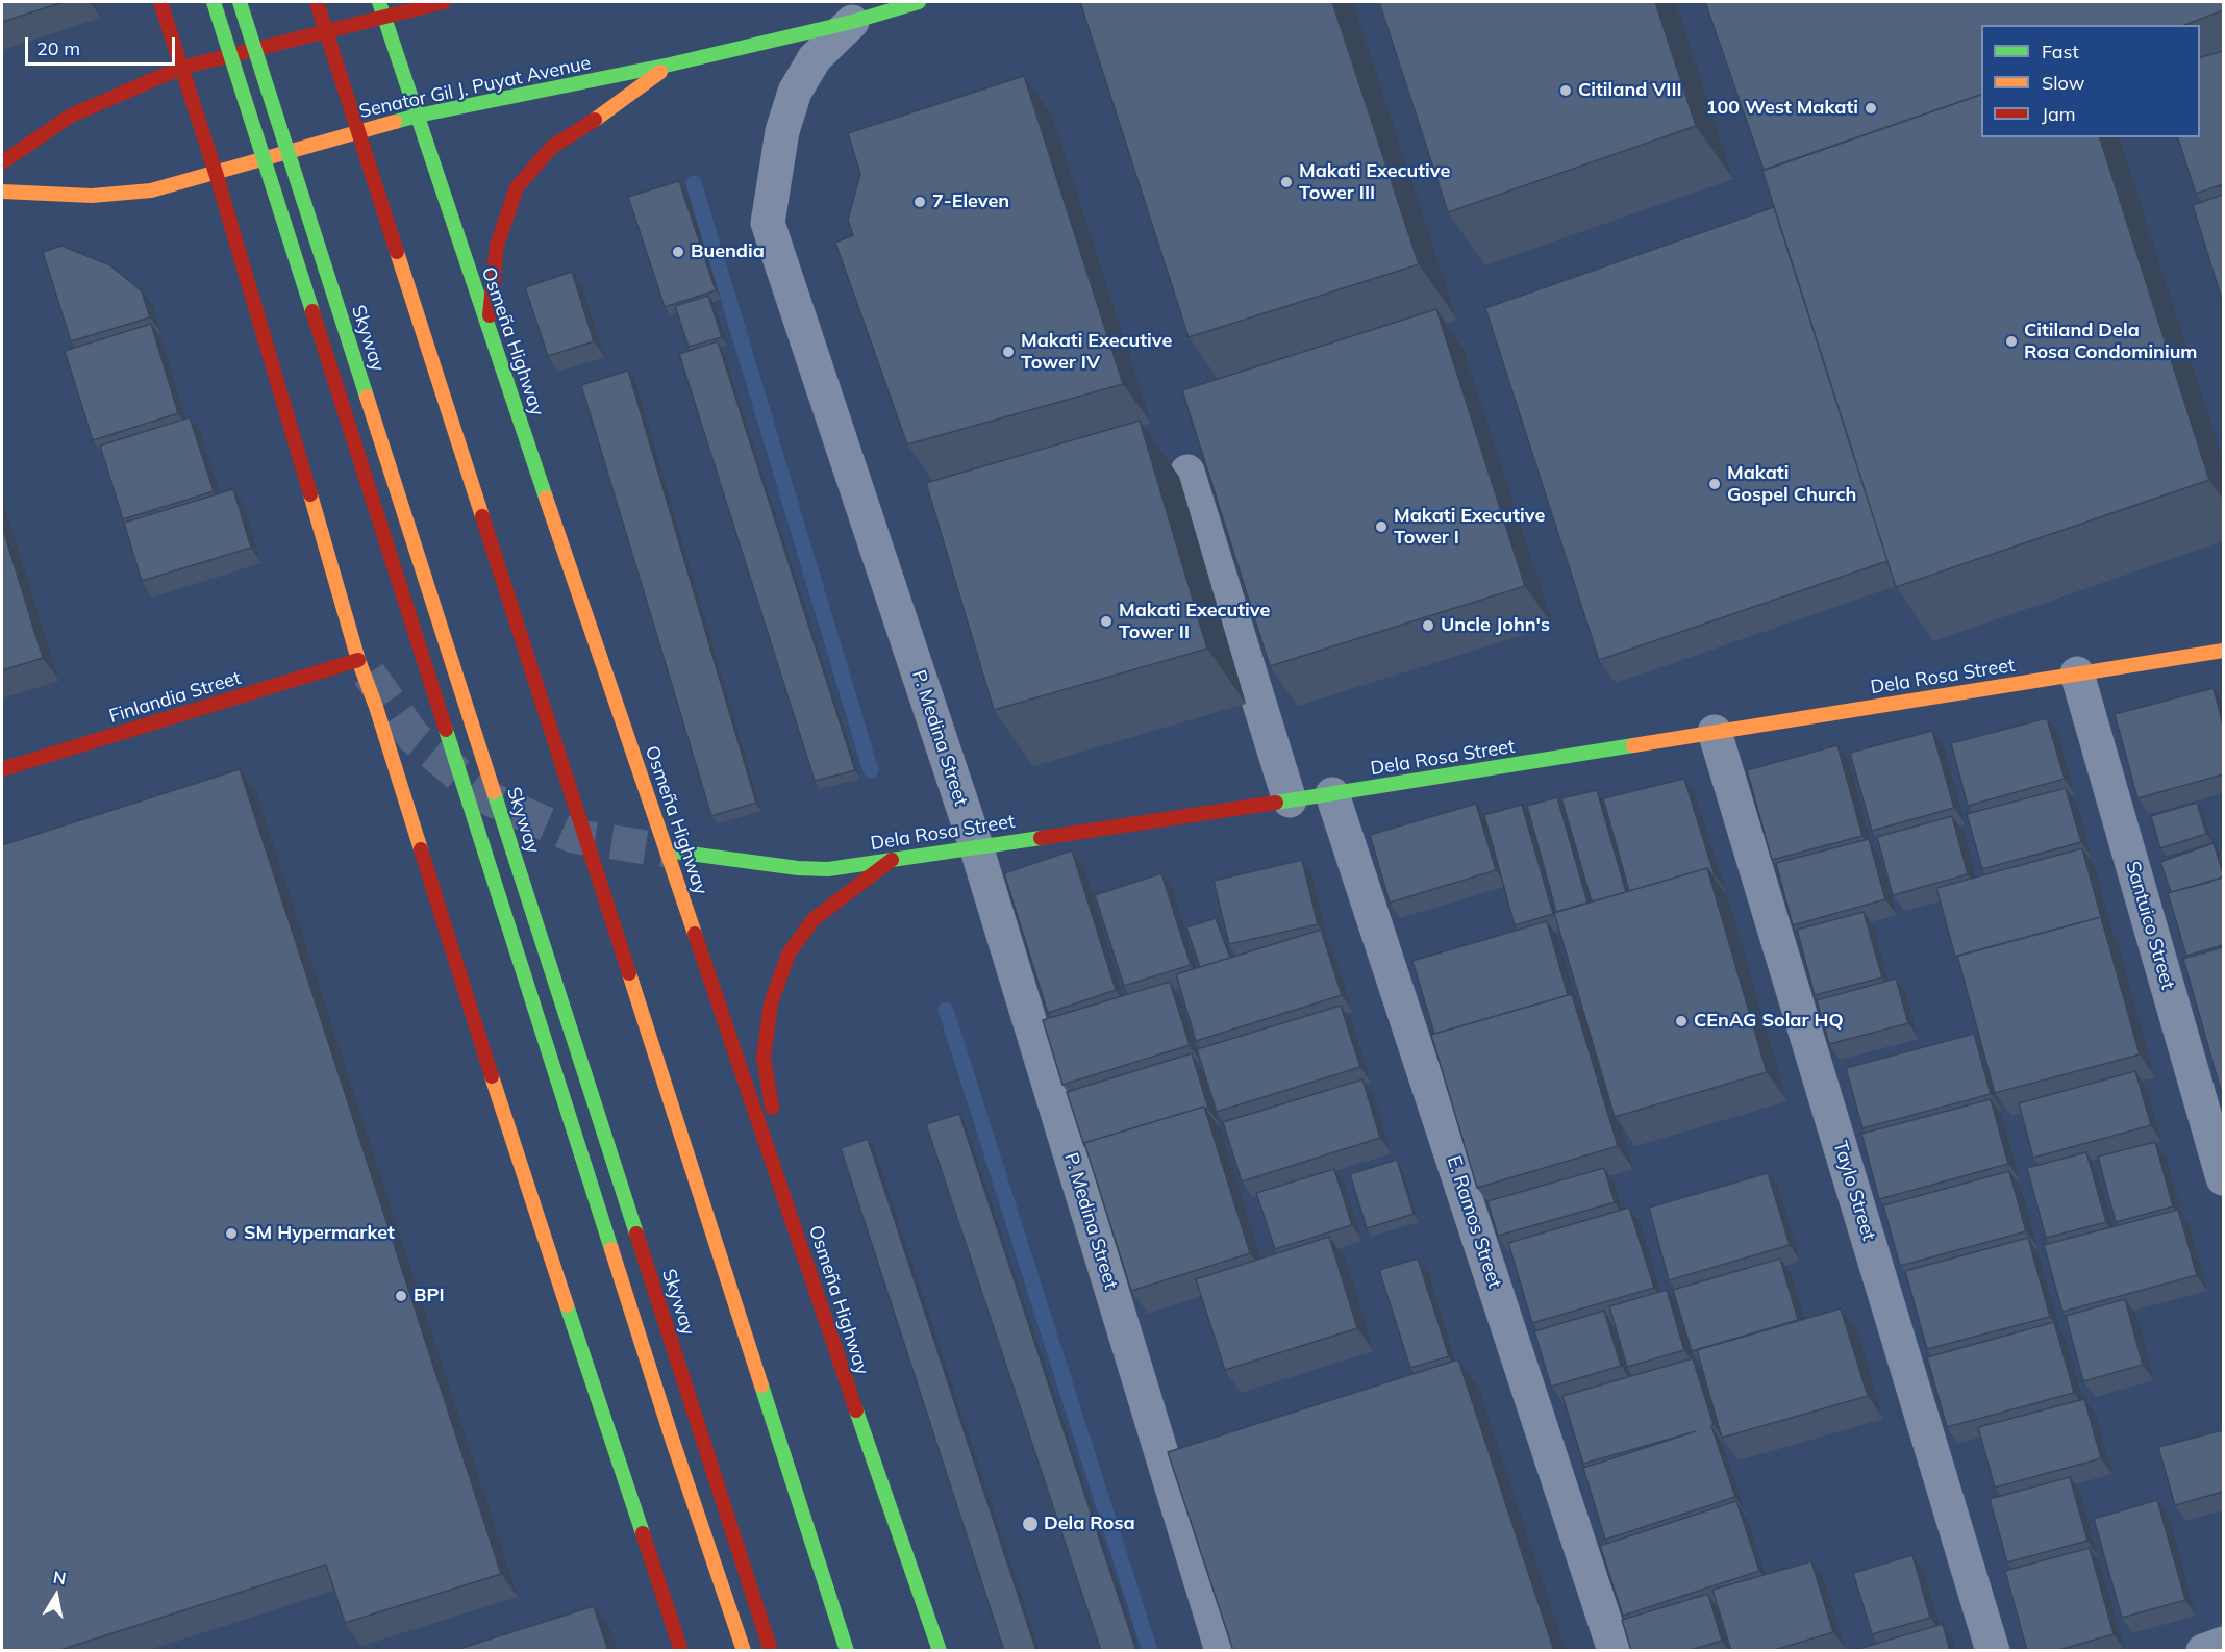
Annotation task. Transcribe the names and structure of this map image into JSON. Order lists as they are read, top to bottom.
{
  "streets": {
    "main road": [
      "Senator Gil J. Puyat Avenue",
      "Skyway",
      "Osmeña Highway",
      "Dela Rosa Street",
      "Finlandia Street"
    ],
    "street": [
      "P. Medina Street",
      "Santuico Street",
      "Taylo Street",
      "E. Ramos Street"
    ]
  },
  "crossings": [
    ["Senator Gil J. Puyat Avenue", "Osmeña Highway"],
    ["Senator Gil J. Puyat Avenue", "P. Medina Street"],
    ["Osmeña Highway", "Dela Rosa Street"],
    ["Dela Rosa Street", "P. Medina Street"],
    ["Dela Rosa Street", "Santuico Street"],
    ["Dela Rosa Street", "Taylo Street"],
    ["Dela Rosa Street", "E. Ramos Street"]
  ],
  "places": [
    "Citiland VIII",
    "100 West Makati",
    "Makati Executive Tower III",
    "7-Eleven",
    "Buendia",
    "Citiland Dela Rosa Condominium",
    "Makati Executive Tower IV",
    "Makati Gospel Church",
    "Makati Executive Tower I",
    "Makati Executive Tower II",
    "Uncle John's",
    "CEnAG Solar HQ",
    "SM Hypermarket",
    "BPI",
    "Dela Rosa"
  ],
  "legend": ["Fast", "Slow", "Jam"],
  "scale_bar": "20 m",
  "north": "top"
}
